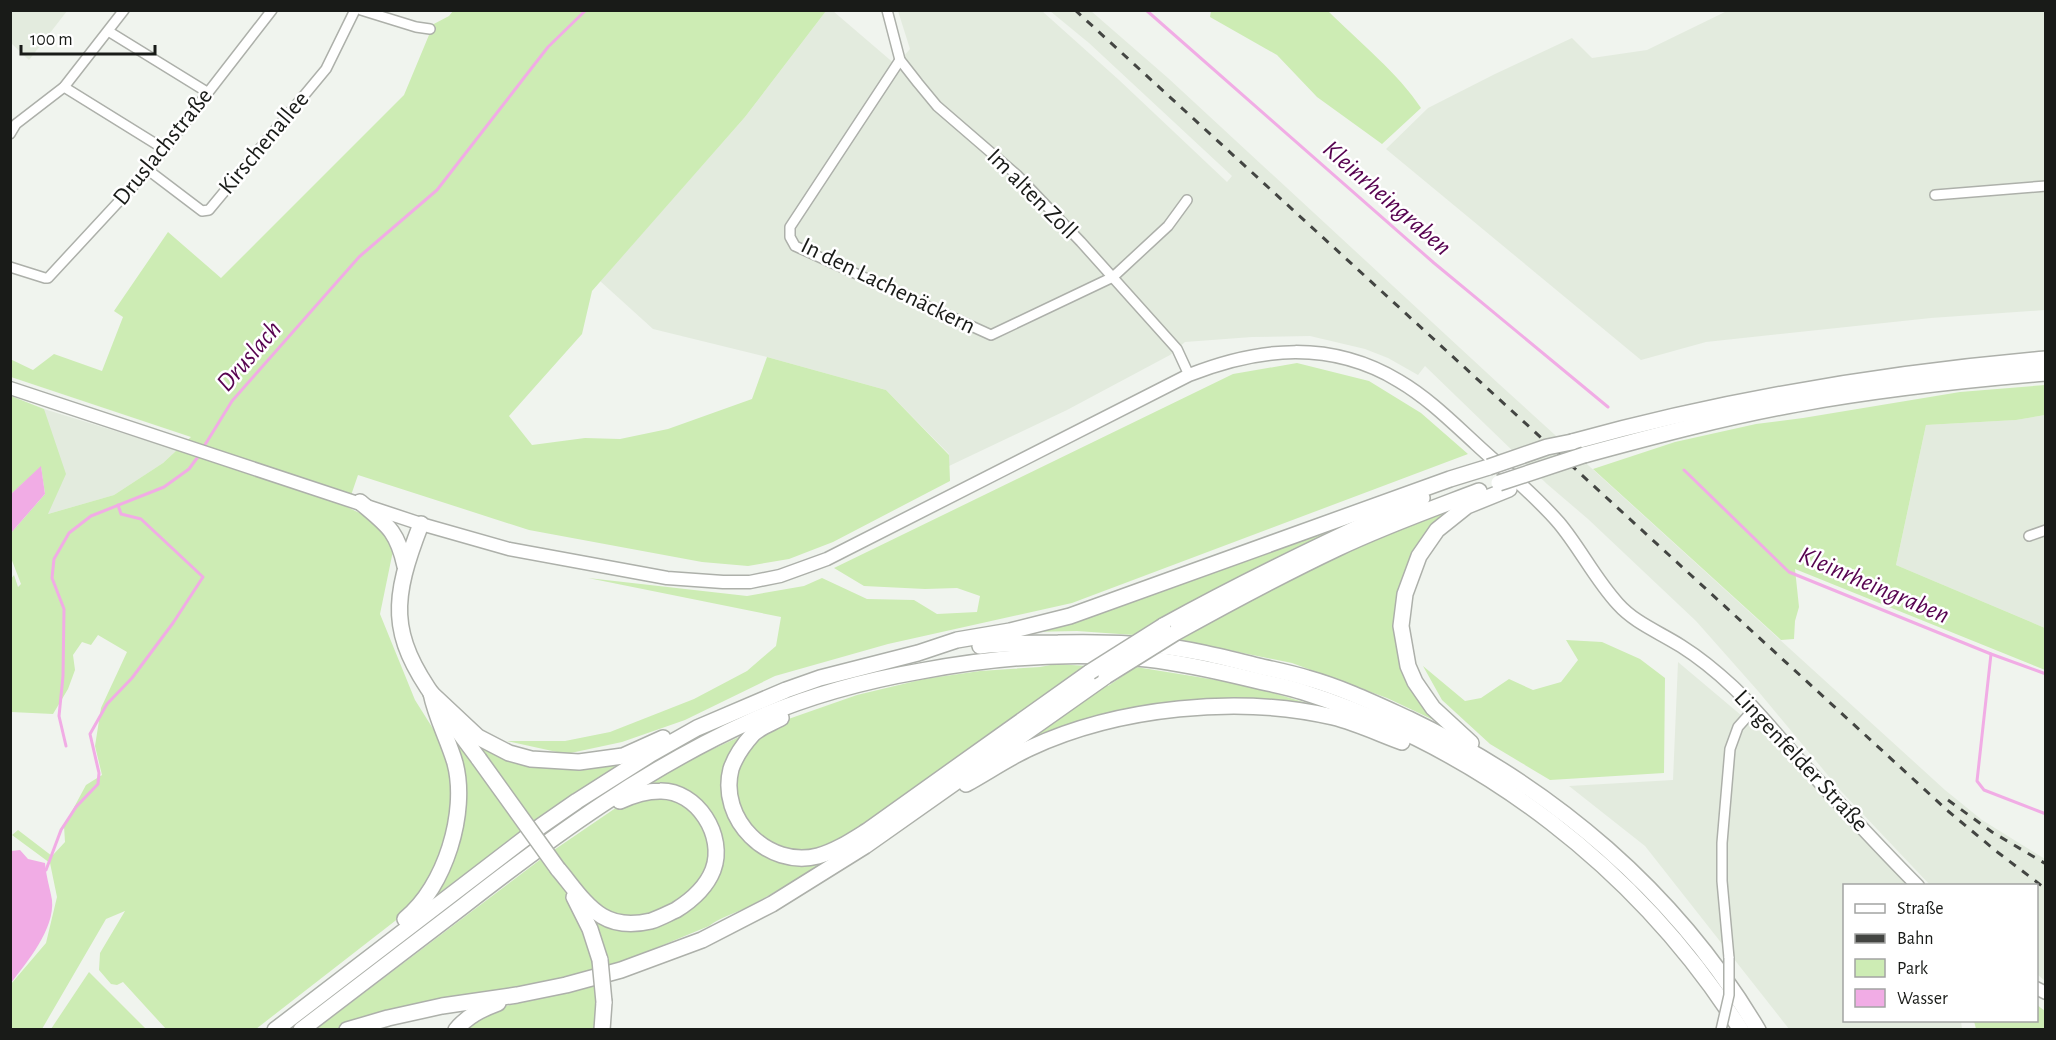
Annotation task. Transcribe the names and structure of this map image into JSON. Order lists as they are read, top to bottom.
{
  "streets": {
    "main road": ["Lingenfelder Straße"],
    "street": [
      "Kirschenallee",
      "Druslachstraße",
      "Im alten Zoll",
      "In den Lachenäckern"
    ]
  },
  "crossings": [
    ["Kirschenallee", "Druslachstraße"],
    ["Im alten Zoll", "In den Lachenäckern"],
    ["Im alten Zoll", "Lingenfelder Straße"]
  ],
  "water": ["Kleinrheingraben", "Druslach"],
  "legend": [
    "Straße",
    "Bahn",
    "Park",
    "Wasser"
  ],
  "scale_bar": "100 m"
}
